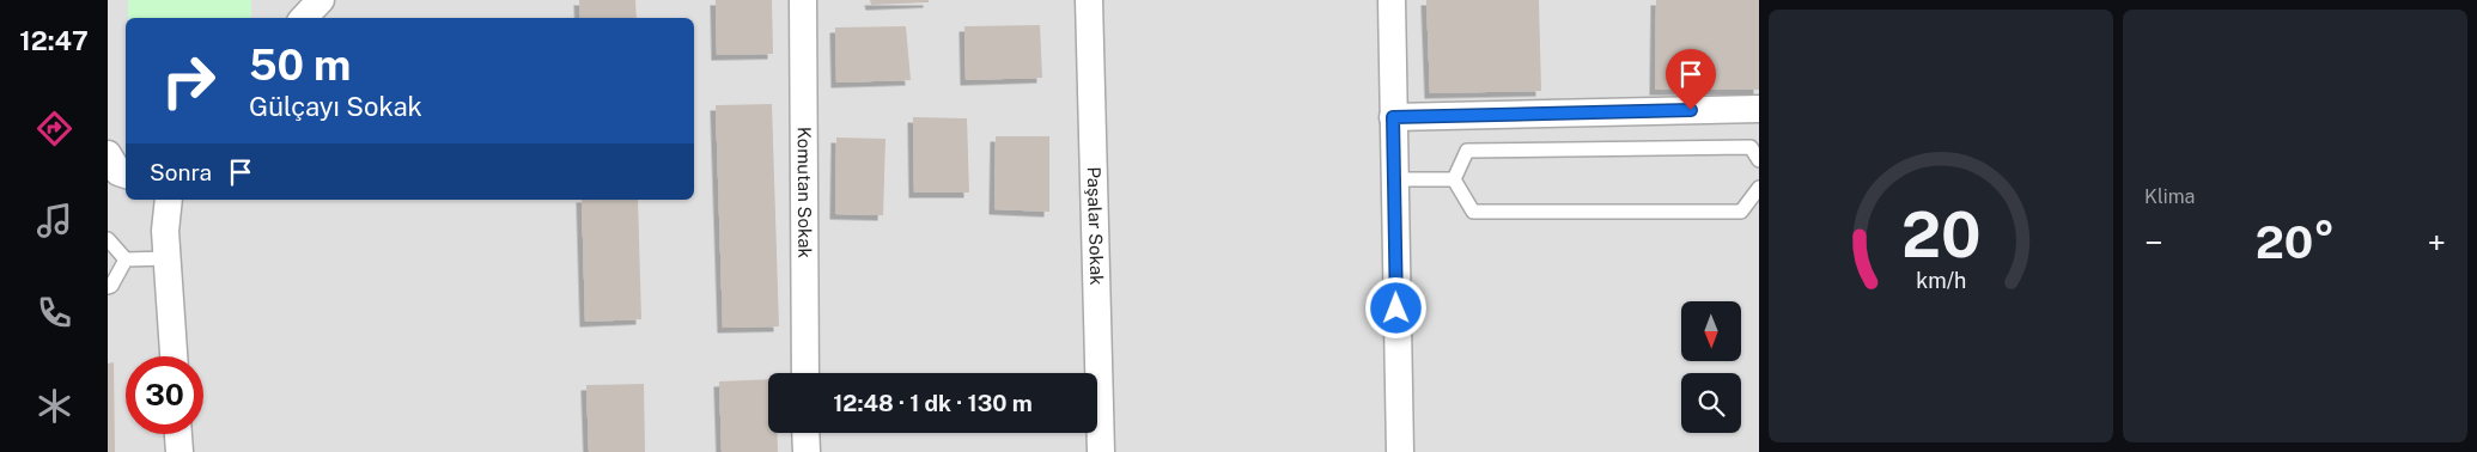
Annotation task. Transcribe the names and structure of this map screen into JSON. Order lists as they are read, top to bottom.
{
  "streets": {
    "street": ["Komutan Sokak", "Paşalar Sokak"]
  },
  "north": "bottom",
  "page": {
    "tabs": "12:47",
    "tile": "Klima",
    "turn": ["50 m", "Gülçayı Sokak"],
    "then": "Sonra",
    "heat": ["−", "20°", "+"],
    "limit": "30",
    "trip": "12:48 · 1 dk · 130 m",
    "gauge": ["20", "km/h"]
  }
}
